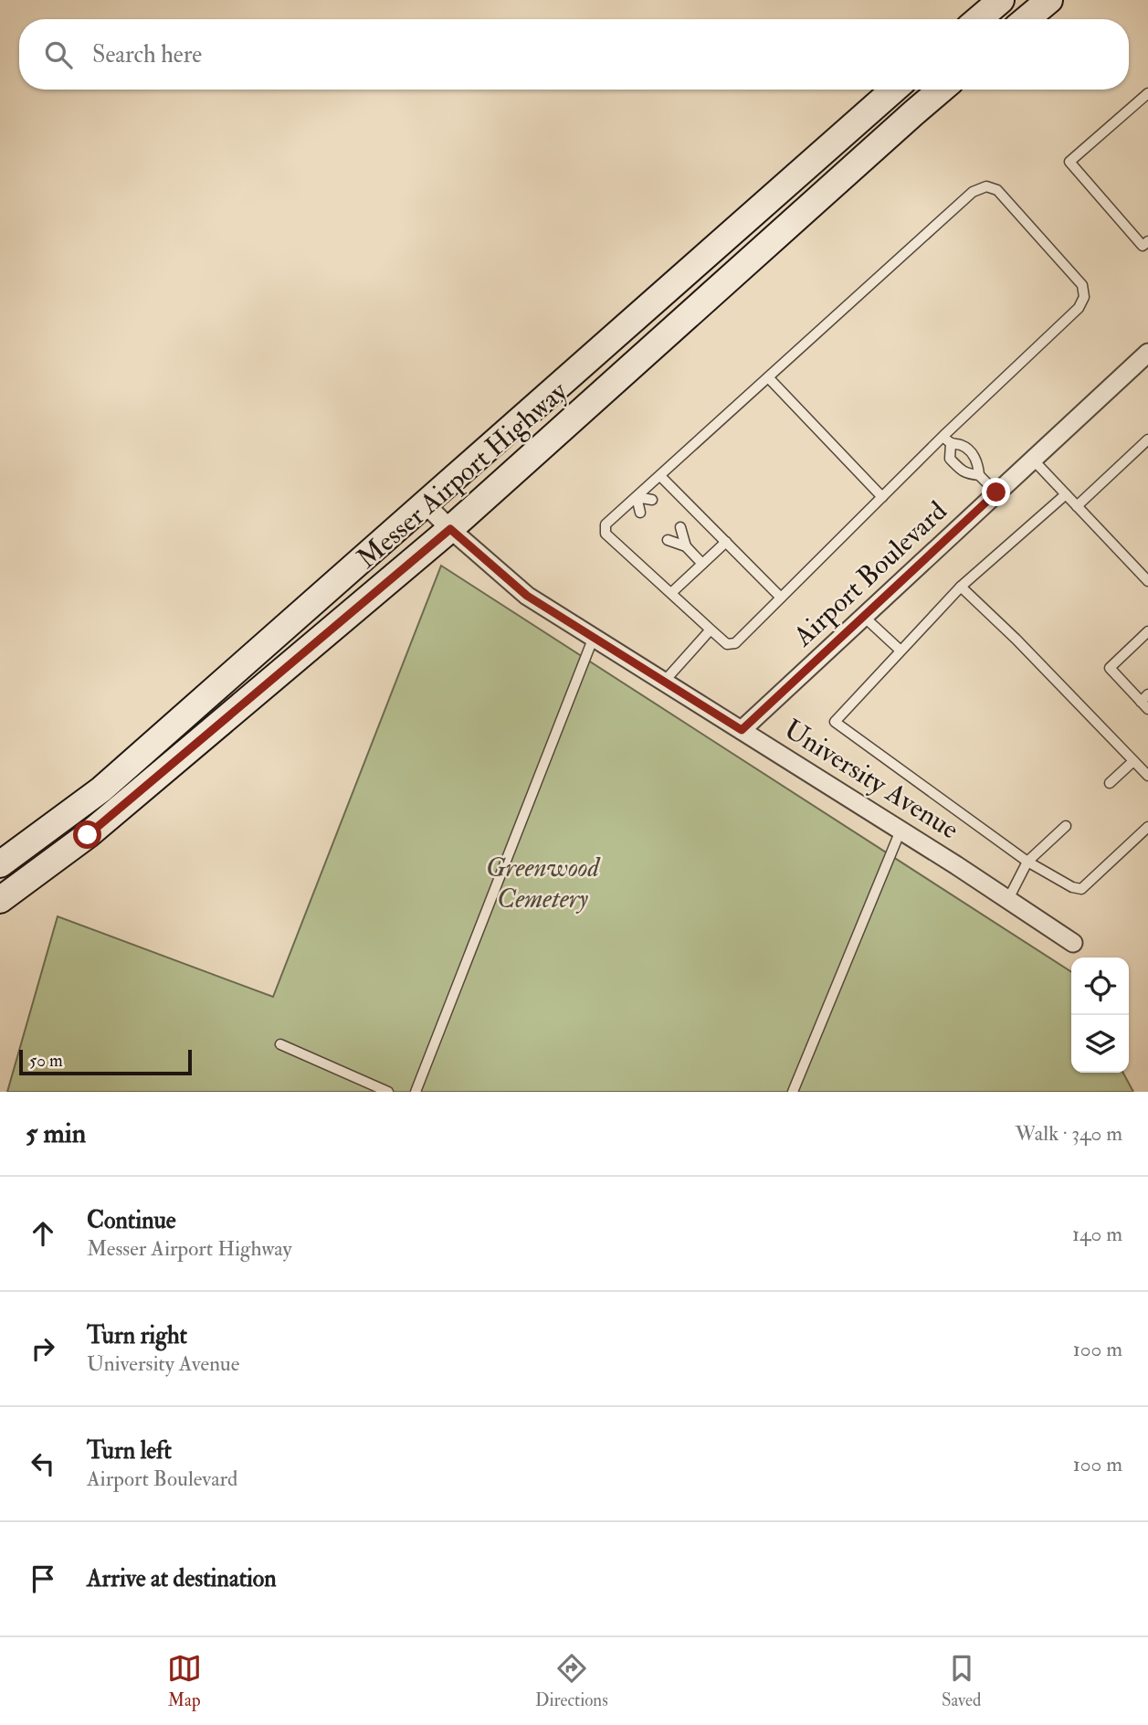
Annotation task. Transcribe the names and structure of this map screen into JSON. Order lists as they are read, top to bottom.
{
  "streets": {
    "main road": ["Messer Airport Highway"],
    "street": ["Airport Boulevard", "University Avenue"]
  },
  "crossings": [
    ["Messer Airport Highway", "University Avenue"],
    ["Airport Boulevard", "University Avenue"]
  ],
  "parks": ["Greenwood Cemetery"],
  "scale_bar": "50 m",
  "page": {
    "search": "Search here",
    "scale": "50 m",
    "heading": ["5 min", "Walk · 340 m"],
    "list": [
      ["Continue", "Messer Airport Highway", "140 m"],
      ["Turn right", "University Avenue", "100 m"],
      ["Turn left", "Airport Boulevard", "100 m"],
      "Arrive at destination"
    ],
    "nav": ["Map", "Directions", "Saved"]
  }
}
